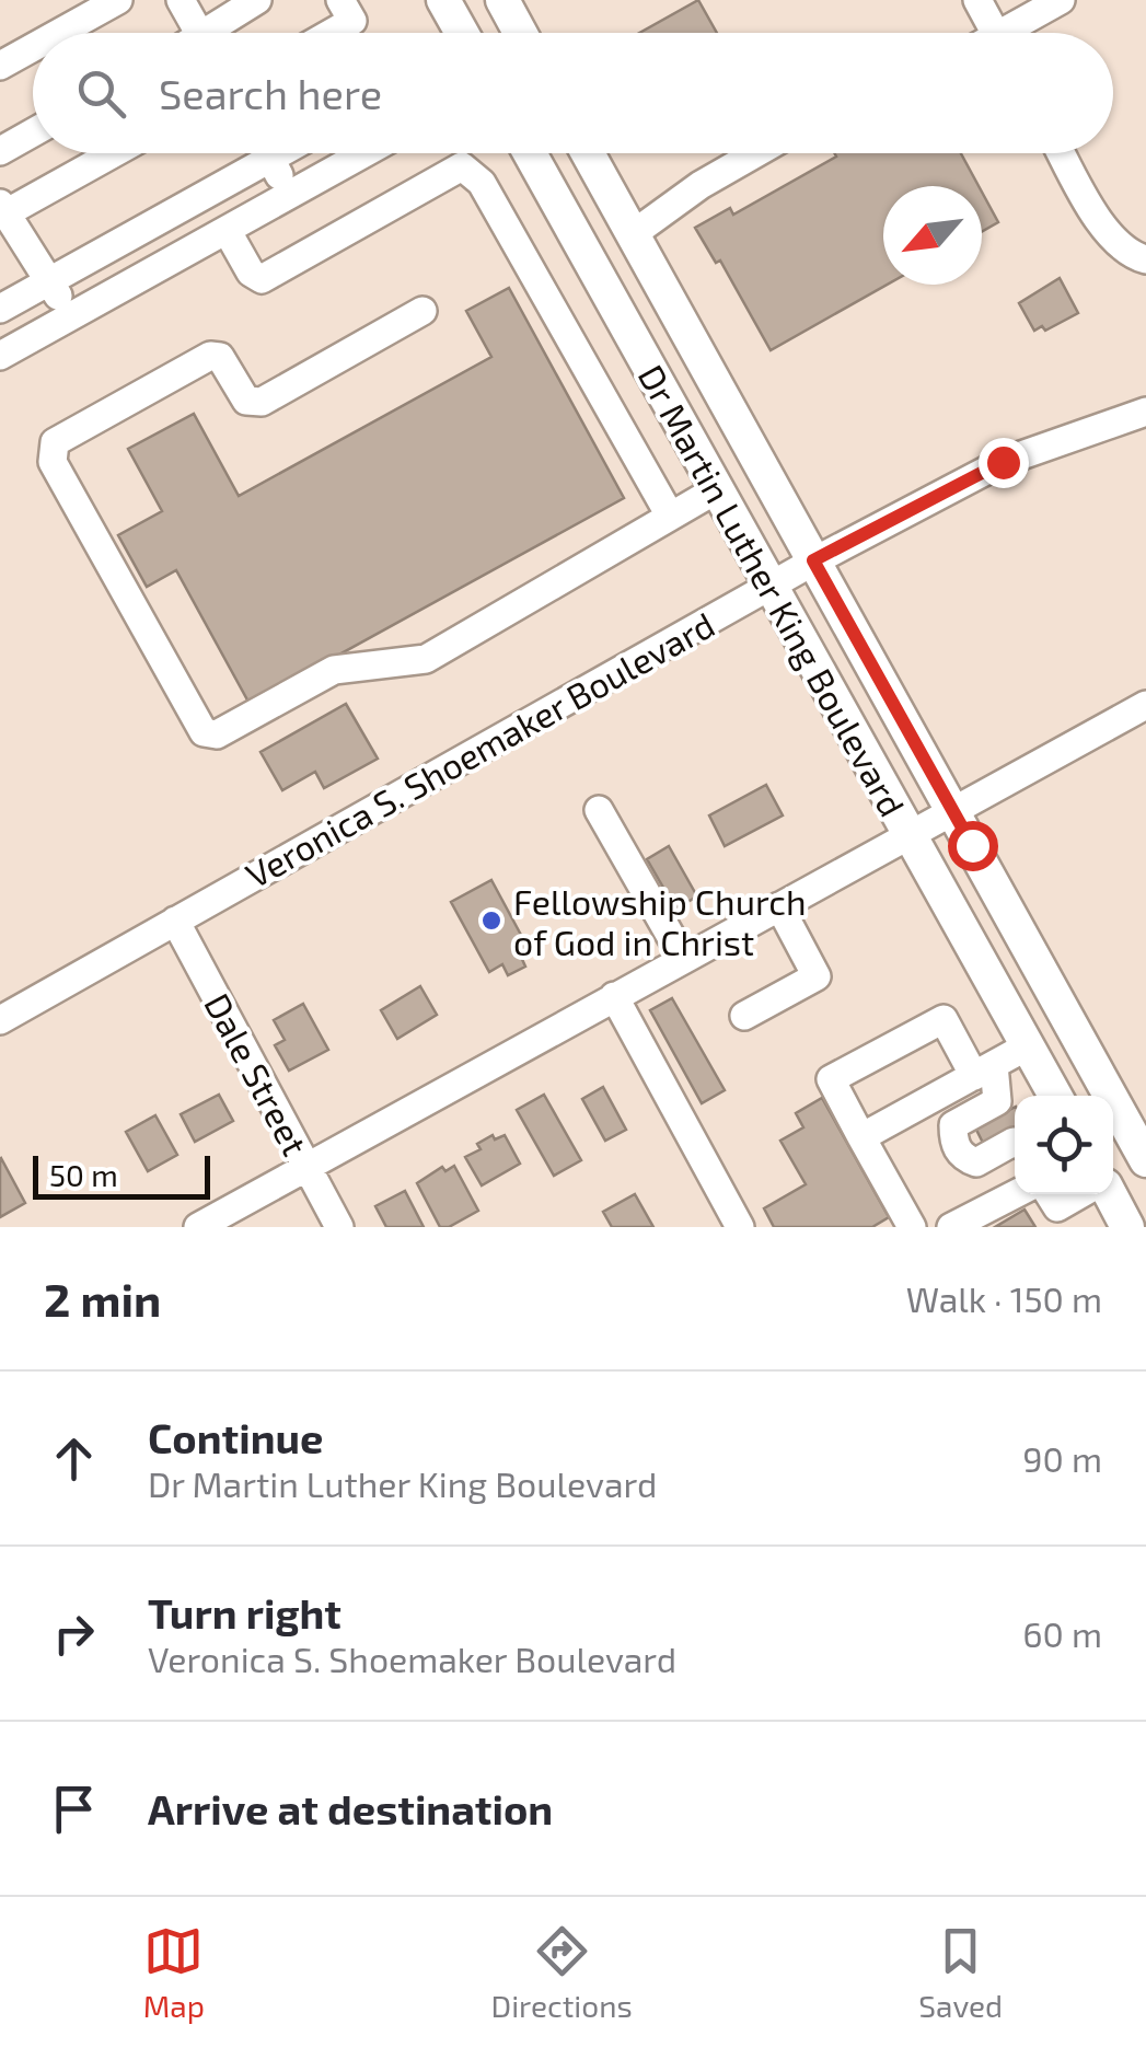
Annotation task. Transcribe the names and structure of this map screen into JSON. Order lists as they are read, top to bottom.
{
  "streets": {
    "main road": ["Dr Martin Luther King Boulevard"],
    "street": ["Veronica S. Shoemaker Boulevard", "Dale Street"]
  },
  "crossings": [
    ["Dr Martin Luther King Boulevard", "Veronica S. Shoemaker Boulevard"],
    ["Veronica S. Shoemaker Boulevard", "Dale Street"]
  ],
  "places": ["Fellowship Church of God in Christ"],
  "scale_bar": "50 m",
  "north": "bottom left",
  "page": {
    "search": "Search here",
    "scale": "50 m",
    "heading": ["2 min", "Walk · 150 m"],
    "list": [
      ["Continue", "Dr Martin Luther King Boulevard", "90 m"],
      ["Turn right", "Veronica S. Shoemaker Boulevard", "60 m"],
      "Arrive at destination"
    ],
    "nav": ["Map", "Directions", "Saved"]
  }
}
